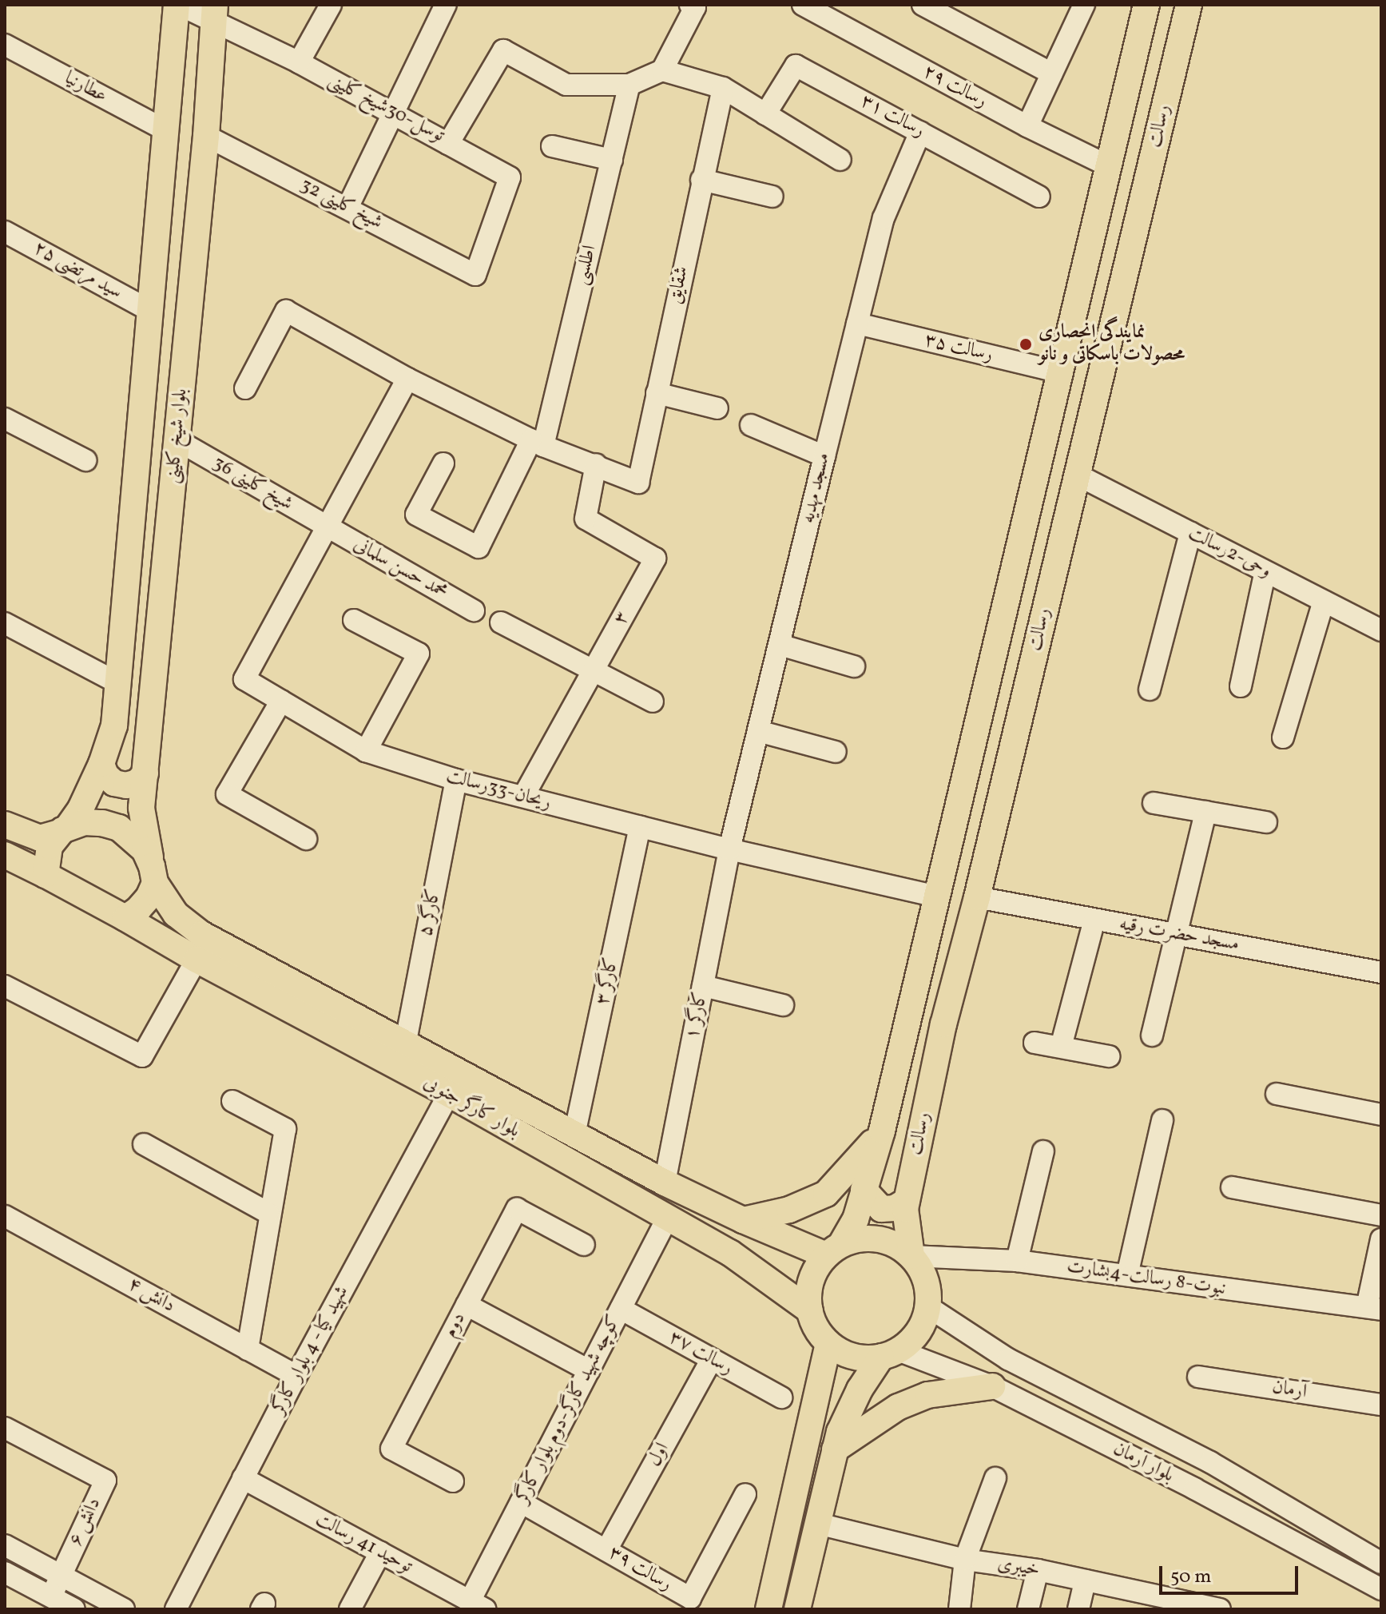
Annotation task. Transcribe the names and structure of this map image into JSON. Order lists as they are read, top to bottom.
{
  "streets": {
    "main road": ["رسالت", "بلوار شیخ کلینی", "بلوار کارگر جنوبی"],
    "street": [
      "رسالت ۲۹",
      "عطارنیا",
      "توسل-30شیخ کلینی",
      "رسالت ۳۱",
      "شیخ کلینی 32",
      "اطلسی",
      "۲۵ سید مرتضی",
      "شقایق",
      "رسالت ۳۵",
      "شیخ کلینی 36",
      "مسجد مهدیه",
      "وحی-2رسالت",
      "محمد حسن سلمانی",
      "۳",
      "ریحان-33رسالت",
      "کارگر ۵",
      "مسجد حضرت رقیه",
      "کارگر ۳",
      "کارگر ۱",
      "نبوت-8 رسالت-4بشارت",
      "دانش ۴",
      "دوم",
      "شهید کیا - 4 بلوار کارگر",
      "رسالت ۳۷",
      "آرمان",
      "کوچه شهید کارگر-دوم بلوار کارگر",
      "اول",
      "بلوار آرمان",
      "دانش ۶",
      "توحید 41 رسالت",
      "خیبری",
      "رسالت ۳۹"
    ]
  },
  "crossings": [
    ["رسالت ۲۹", "رسالت"],
    ["عطارنیا", "بلوار شیخ کلینی"],
    ["توسل-30شیخ کلینی", "شیخ کلینی 32"],
    ["توسل-30شیخ کلینی", "اطلسی"],
    ["توسل-30شیخ کلینی", "بلوار شیخ کلینی"],
    ["رسالت ۳۱", "مسجد مهدیه"],
    ["رسالت", "رسالت ۳۵"],
    ["رسالت", "وحی-2رسالت"],
    ["رسالت", "ریحان-33رسالت"],
    ["رسالت", "مسجد حضرت رقیه"],
    ["رسالت", "بلوار کارگر جنوبی"],
    ["رسالت", "نبوت-8 رسالت-4بشارت"],
    ["رسالت", "بلوار آرمان"],
    ["شیخ کلینی 32", "بلوار شیخ کلینی"],
    ["۲۵ سید مرتضی", "بلوار شیخ کلینی"],
    ["شقایق", "۳"],
    ["رسالت ۳۵", "مسجد مهدیه"],
    ["بلوار شیخ کلینی", "شیخ کلینی 36"],
    ["بلوار شیخ کلینی", "بلوار کارگر جنوبی"],
    ["شیخ کلینی 36", "محمد حسن سلمانی"],
    ["شیخ کلینی 36", "ریحان-33رسالت"],
    ["مسجد مهدیه", "ریحان-33رسالت"],
    ["مسجد مهدیه", "کارگر ۱"],
    ["محمد حسن سلمانی", "ریحان-33رسالت"],
    ["۳", "ریحان-33رسالت"],
    ["ریحان-33رسالت", "کارگر ۵"],
    ["ریحان-33رسالت", "کارگر ۳"],
    ["ریحان-33رسالت", "کارگر ۱"],
    ["کارگر ۵", "بلوار کارگر جنوبی"],
    ["کارگر ۳", "بلوار کارگر جنوبی"],
    ["کارگر ۱", "بلوار کارگر جنوبی"],
    ["بلوار کارگر جنوبی", "نبوت-8 رسالت-4بشارت"],
    ["بلوار کارگر جنوبی", "شهید کیا - 4 بلوار کارگر"],
    ["بلوار کارگر جنوبی", "کوچه شهید کارگر-دوم بلوار کارگر"],
    ["بلوار کارگر جنوبی", "بلوار آرمان"],
    ["نبوت-8 رسالت-4بشارت", "بلوار آرمان"],
    ["دانش ۴", "شهید کیا - 4 بلوار کارگر"],
    ["شهید کیا - 4 بلوار کارگر", "توحید 41 رسالت"],
    ["رسالت ۳۷", "کوچه شهید کارگر-دوم بلوار کارگر"],
    ["رسالت ۳۷", "اول"],
    ["کوچه شهید کارگر-دوم بلوار کارگر", "توحید 41 رسالت"],
    ["کوچه شهید کارگر-دوم بلوار کارگر", "رسالت ۳۹"],
    ["اول", "رسالت ۳۹"]
  ],
  "places": ["نمایندگی انحصاری محصولات باسکاتی و نانو"],
  "scale_bar": "50 m"
}
